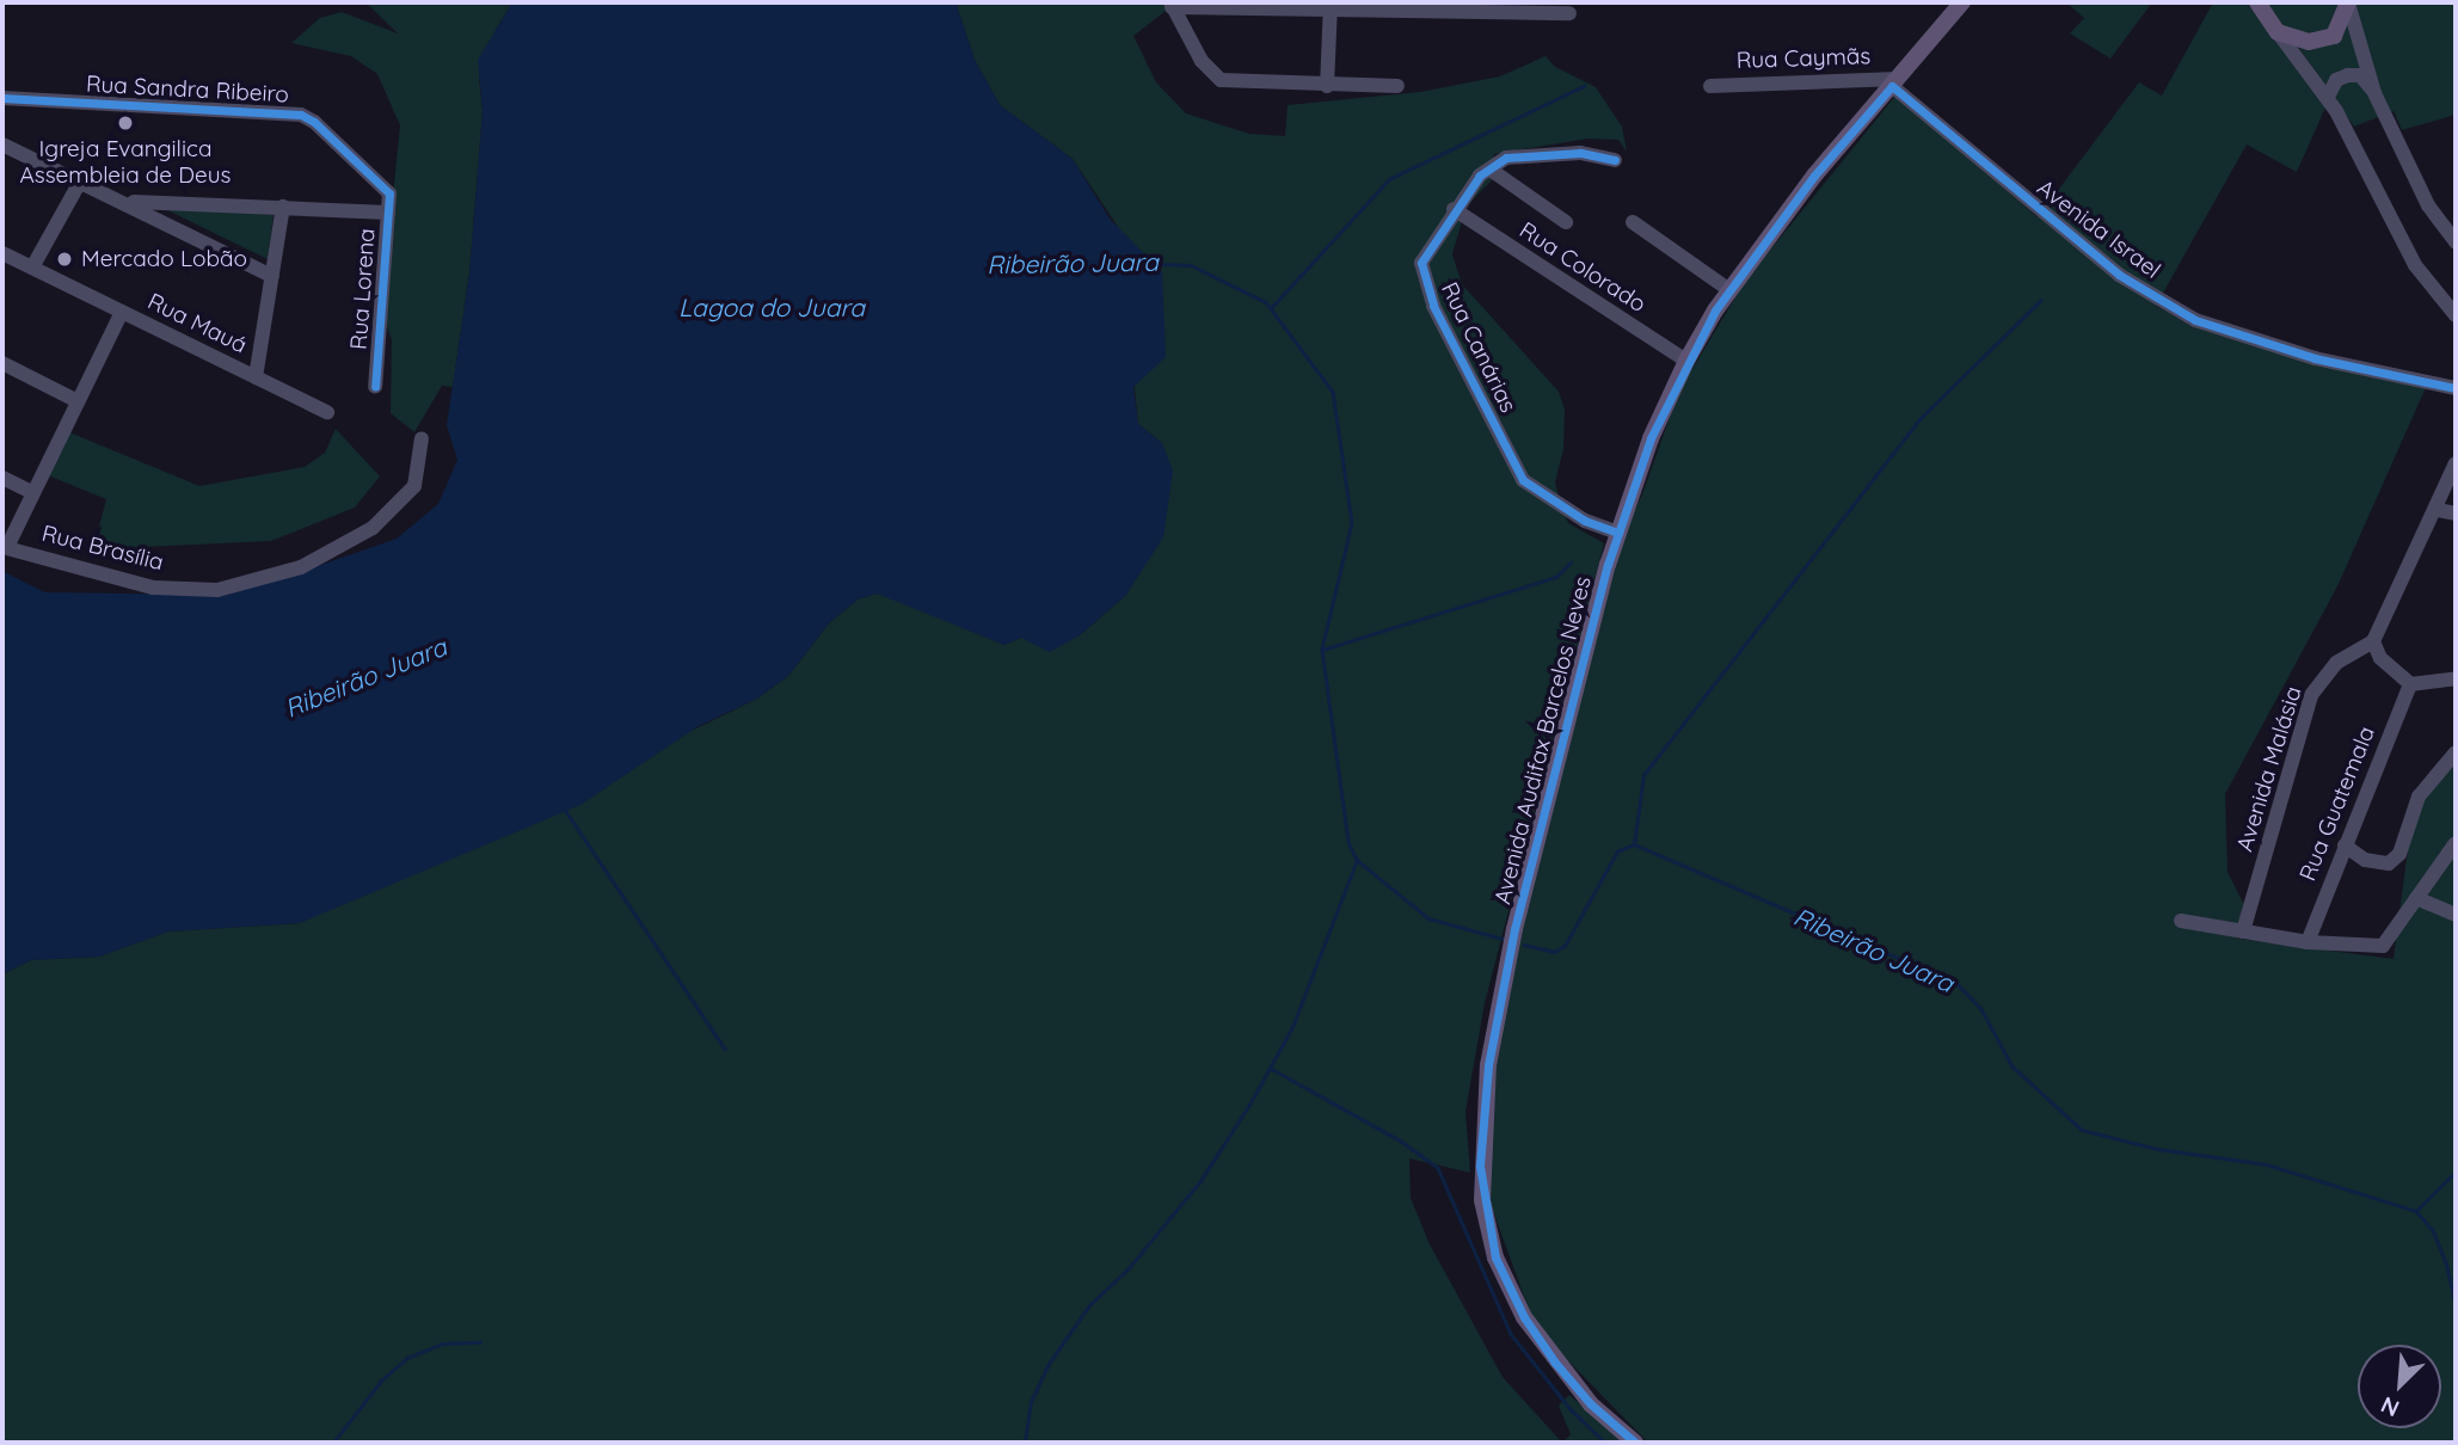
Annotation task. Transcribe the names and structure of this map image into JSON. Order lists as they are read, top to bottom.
{
  "streets": {
    "main road": ["Avenida Audifax Barcelos Neves"],
    "street": [
      "Rua Caymãs",
      "Rua Sandra Ribeiro",
      "Avenida Israel",
      "Rua Colorado",
      "Rua Lorena",
      "Rua Mauá",
      "Rua Canárias",
      "Rua Brasília",
      "Avenida Malásia",
      "Rua Guatemala"
    ]
  },
  "crossings": [
    ["Rua Caymãs", "Avenida Israel"],
    ["Rua Caymãs", "Avenida Audifax Barcelos Neves"],
    ["Rua Sandra Ribeiro", "Rua Lorena"],
    ["Avenida Israel", "Avenida Audifax Barcelos Neves"],
    ["Rua Colorado", "Rua Canárias"],
    ["Rua Colorado", "Avenida Audifax Barcelos Neves"],
    ["Rua Canárias", "Avenida Audifax Barcelos Neves"]
  ],
  "water": ["Ribeirão Juara", "Lagoa do Juara"],
  "places": ["Igreja Evangilica Assembleia de Deus", "Mercado Lobão"],
  "north": "bottom left"
}
